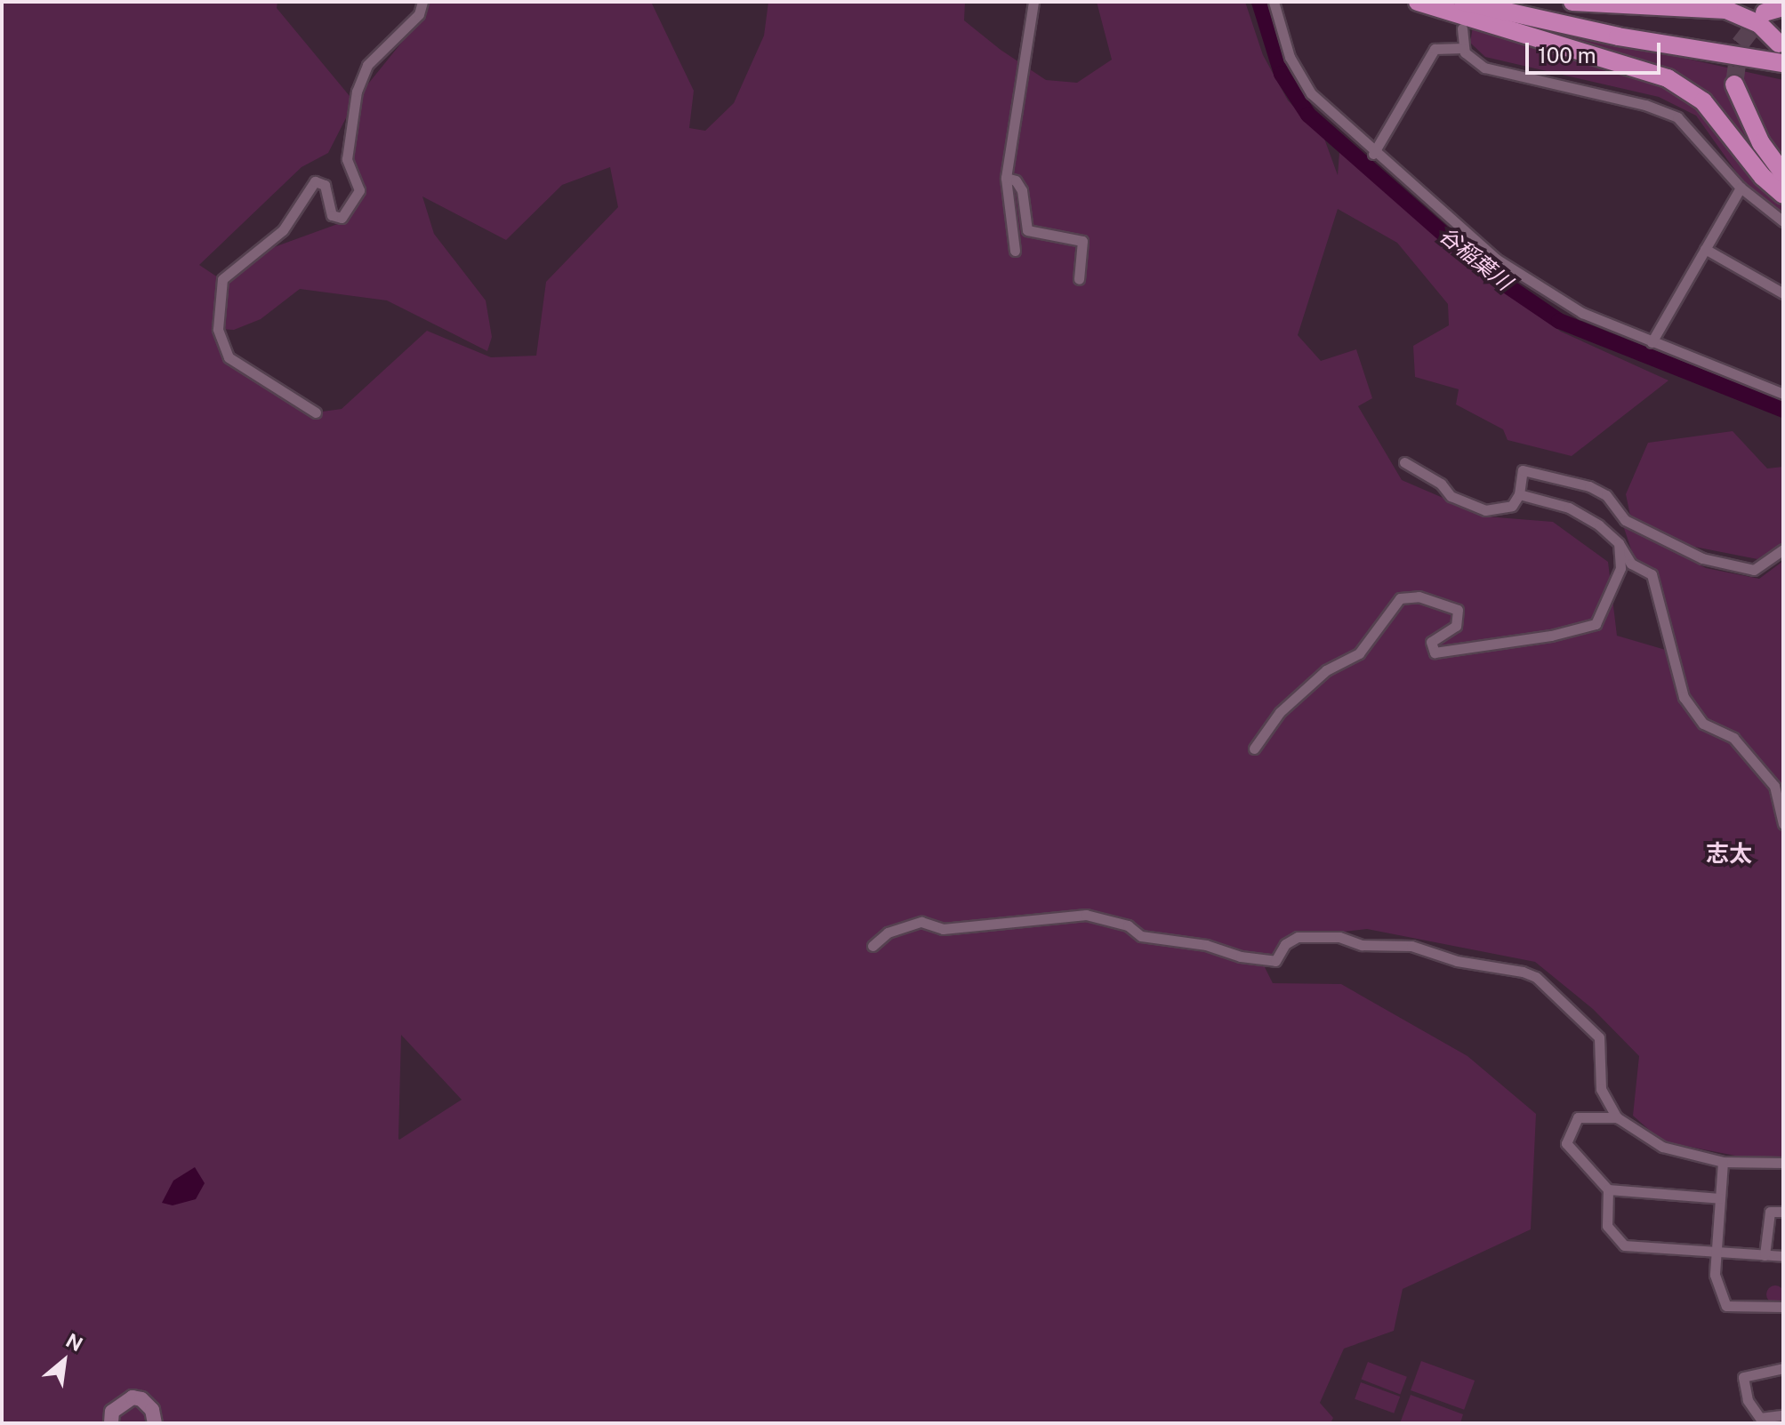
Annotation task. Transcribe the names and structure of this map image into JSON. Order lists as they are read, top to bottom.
{
  "districts": ["志太"],
  "water": ["谷稲葉川"],
  "scale_bar": "100 m",
  "north": "top right"
}
